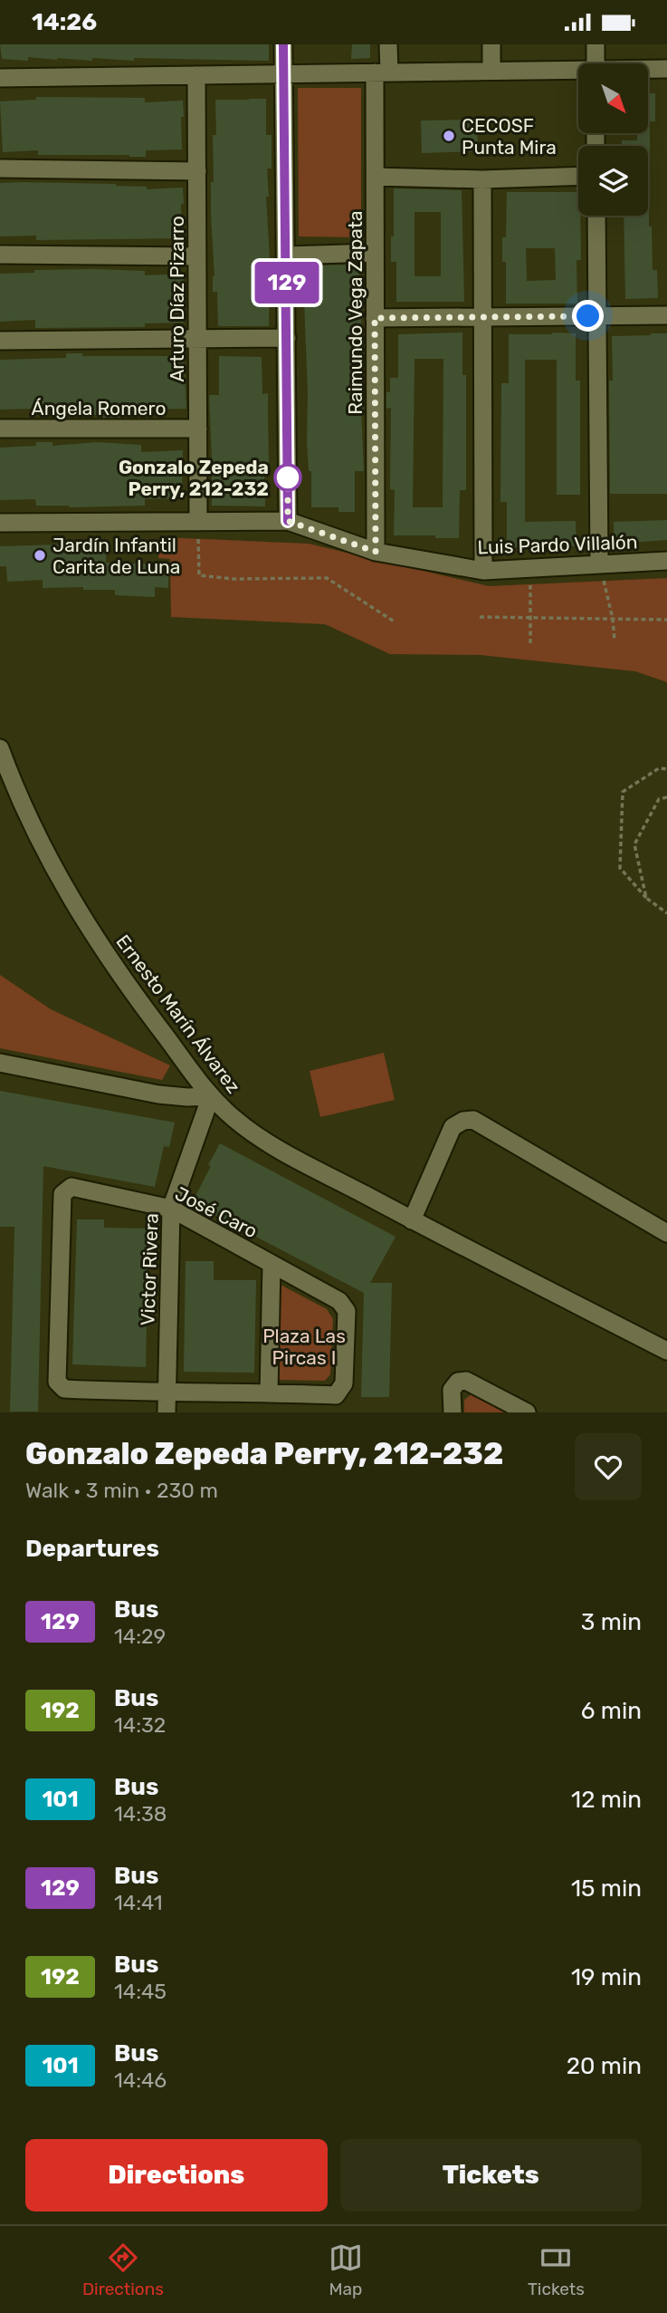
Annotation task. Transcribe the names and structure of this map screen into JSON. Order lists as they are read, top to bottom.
{
  "streets": {
    "street": [
      "Arturo Díaz Pizarro",
      "Raimundo Vega Zapata",
      "Ángela Romero",
      "Luis Pardo Villalón",
      "Ernesto Marín Álvarez",
      "José Caro",
      "Victor Rivera"
    ]
  },
  "crossings": [
    ["Arturo Díaz Pizarro", "Ángela Romero"],
    ["Arturo Díaz Pizarro", "Luis Pardo Villalón"],
    ["Raimundo Vega Zapata", "Luis Pardo Villalón"],
    ["Ernesto Marín Álvarez", "Victor Rivera"],
    ["José Caro", "Victor Rivera"]
  ],
  "parks": ["Plaza Las Pircas I"],
  "places": ["CECOSF Punta Mira", "Gonzalo Zepeda Perry, 212-232", "Jardín Infantil Carita de Luna"],
  "lines": ["bus line 129"],
  "north": "bottom right",
  "page": {
    "status": "14:26",
    "on_map": "129",
    "heading": [
      ["Gonzalo Zepeda Perry, 212-232", "Walk · 3 min · 230 m"],
      "Departures"
    ],
    "list": [
      {
        "mark": "129",
        "name": "Bus",
        "note": "14:29",
        "value": "3 min"
      },
      {
        "mark": "192",
        "name": "Bus",
        "note": "14:32",
        "value": "6 min"
      },
      {
        "mark": "101",
        "name": "Bus",
        "note": "14:38",
        "value": "12 min"
      },
      {
        "mark": "129",
        "name": "Bus",
        "note": "14:41",
        "value": "15 min"
      },
      {
        "mark": "192",
        "name": "Bus",
        "note": "14:45",
        "value": "19 min"
      },
      {
        "mark": "101",
        "name": "Bus",
        "note": "14:46",
        "value": "20 min"
      }
    ],
    "buttons": ["Directions", "Tickets"],
    "tabs": ["Directions", "Map", "Tickets"]
  }
}
